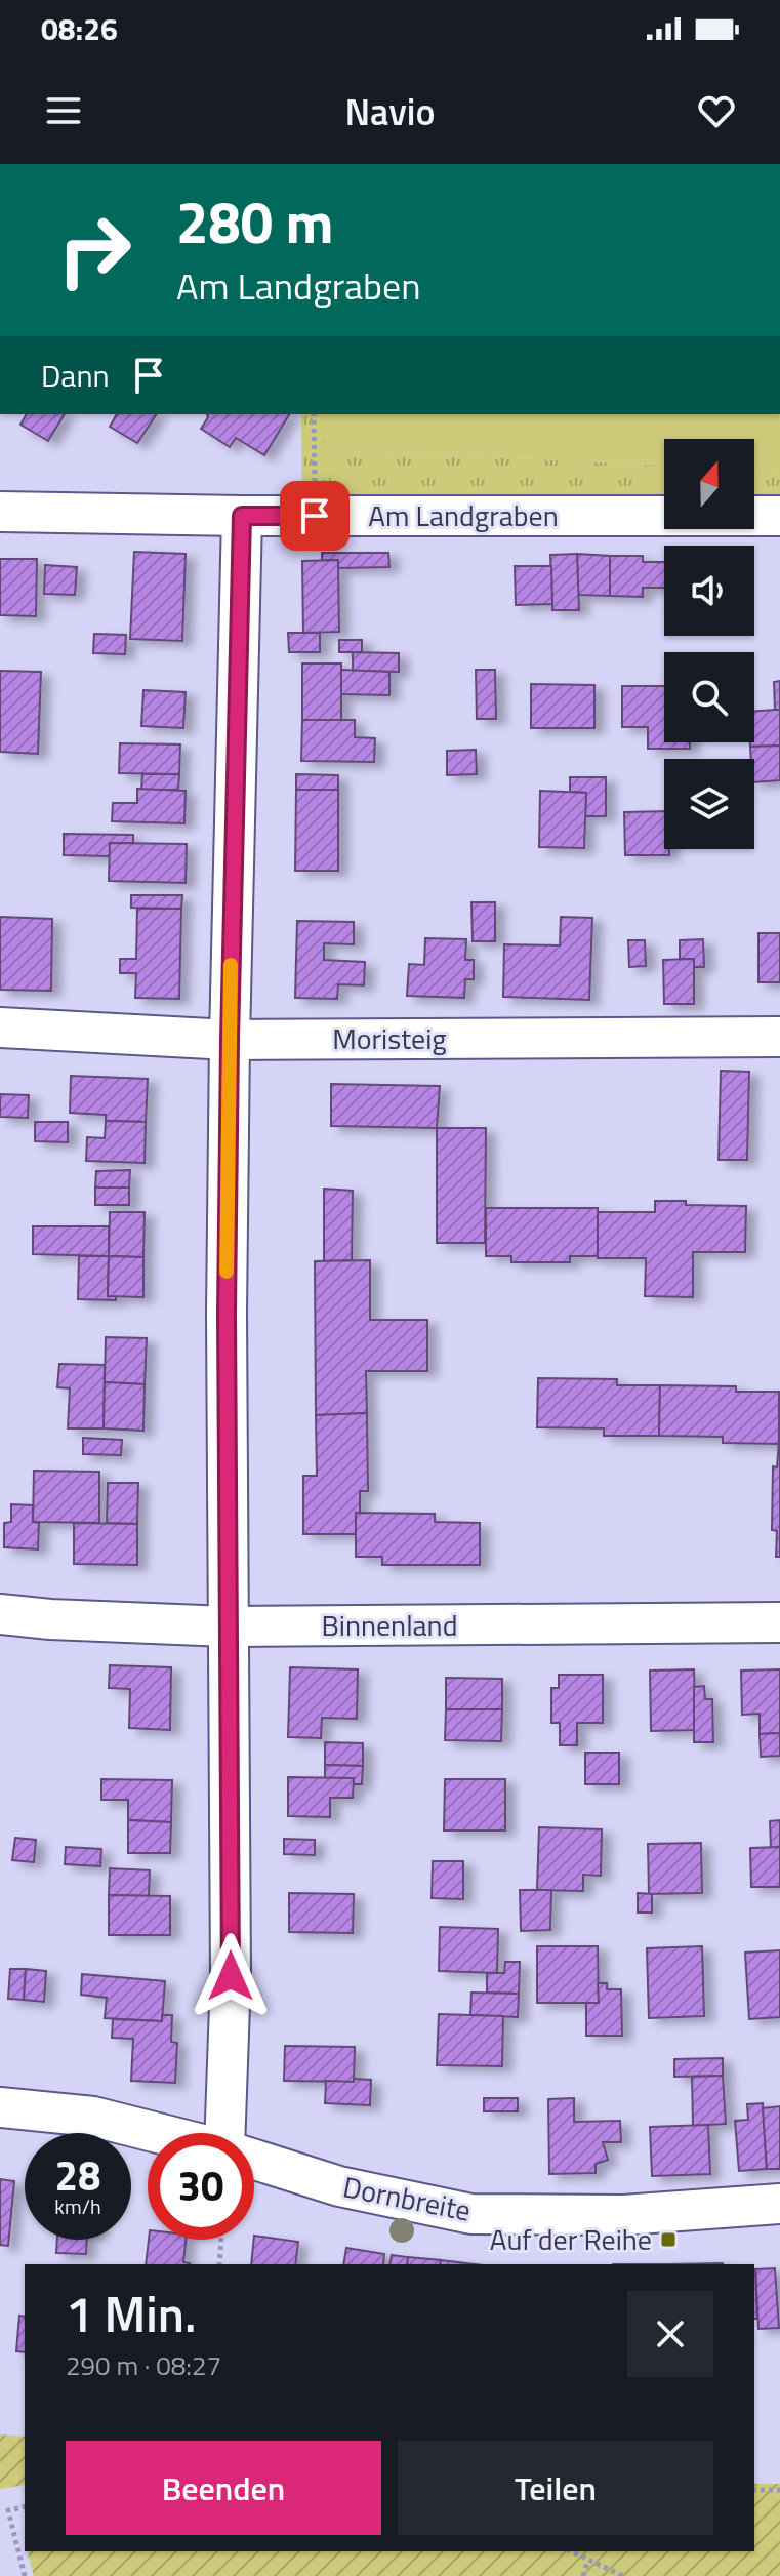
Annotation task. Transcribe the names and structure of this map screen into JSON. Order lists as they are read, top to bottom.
{
  "streets": {
    "street": [
      "Am Landgraben",
      "Moristeig",
      "Binnenland",
      "Dornbreite"
    ]
  },
  "places": {
    "transit": ["Auf der Reihe"]
  },
  "north": "top",
  "page": {
    "status": "08:26",
    "header": "Navio",
    "turn": ["280 m", "Am Landgraben"],
    "then": "Dann",
    "speed": "28 km/h",
    "limit": "30",
    "heading": ["1 Min.", "290 m · 08:27"],
    "buttons": ["Beenden", "Teilen"]
  }
}
